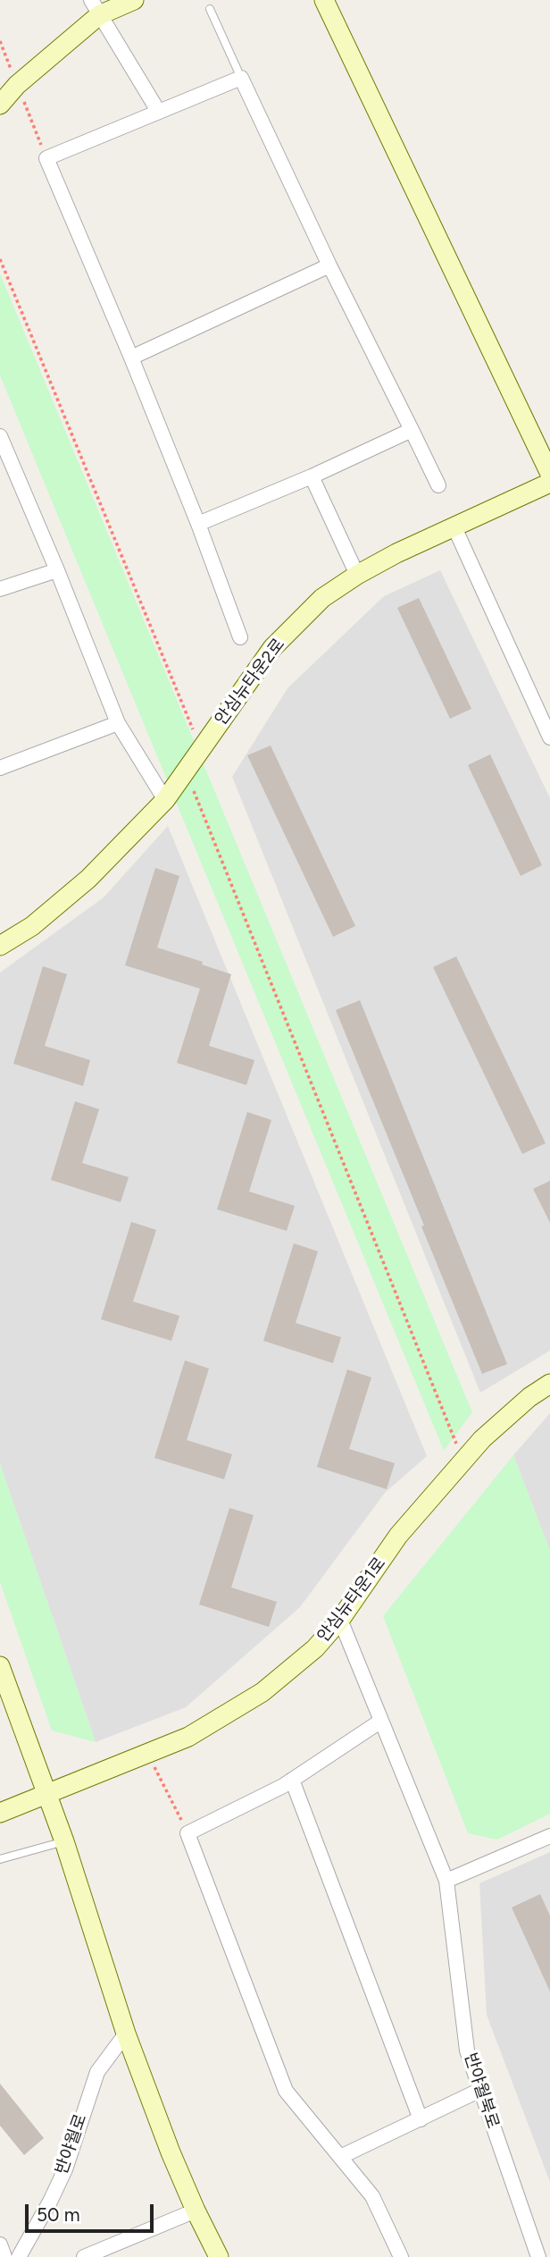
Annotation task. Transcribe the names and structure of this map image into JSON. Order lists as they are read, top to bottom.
{
  "streets": {
    "street": [
      "안심뉴타운2로",
      "안심뉴타운1로",
      "반야월북로",
      "반야월로"
    ]
  },
  "crossings": [
    ["안심뉴타운1로", "반야월북로"]
  ],
  "scale_bar": "50 m"
}
